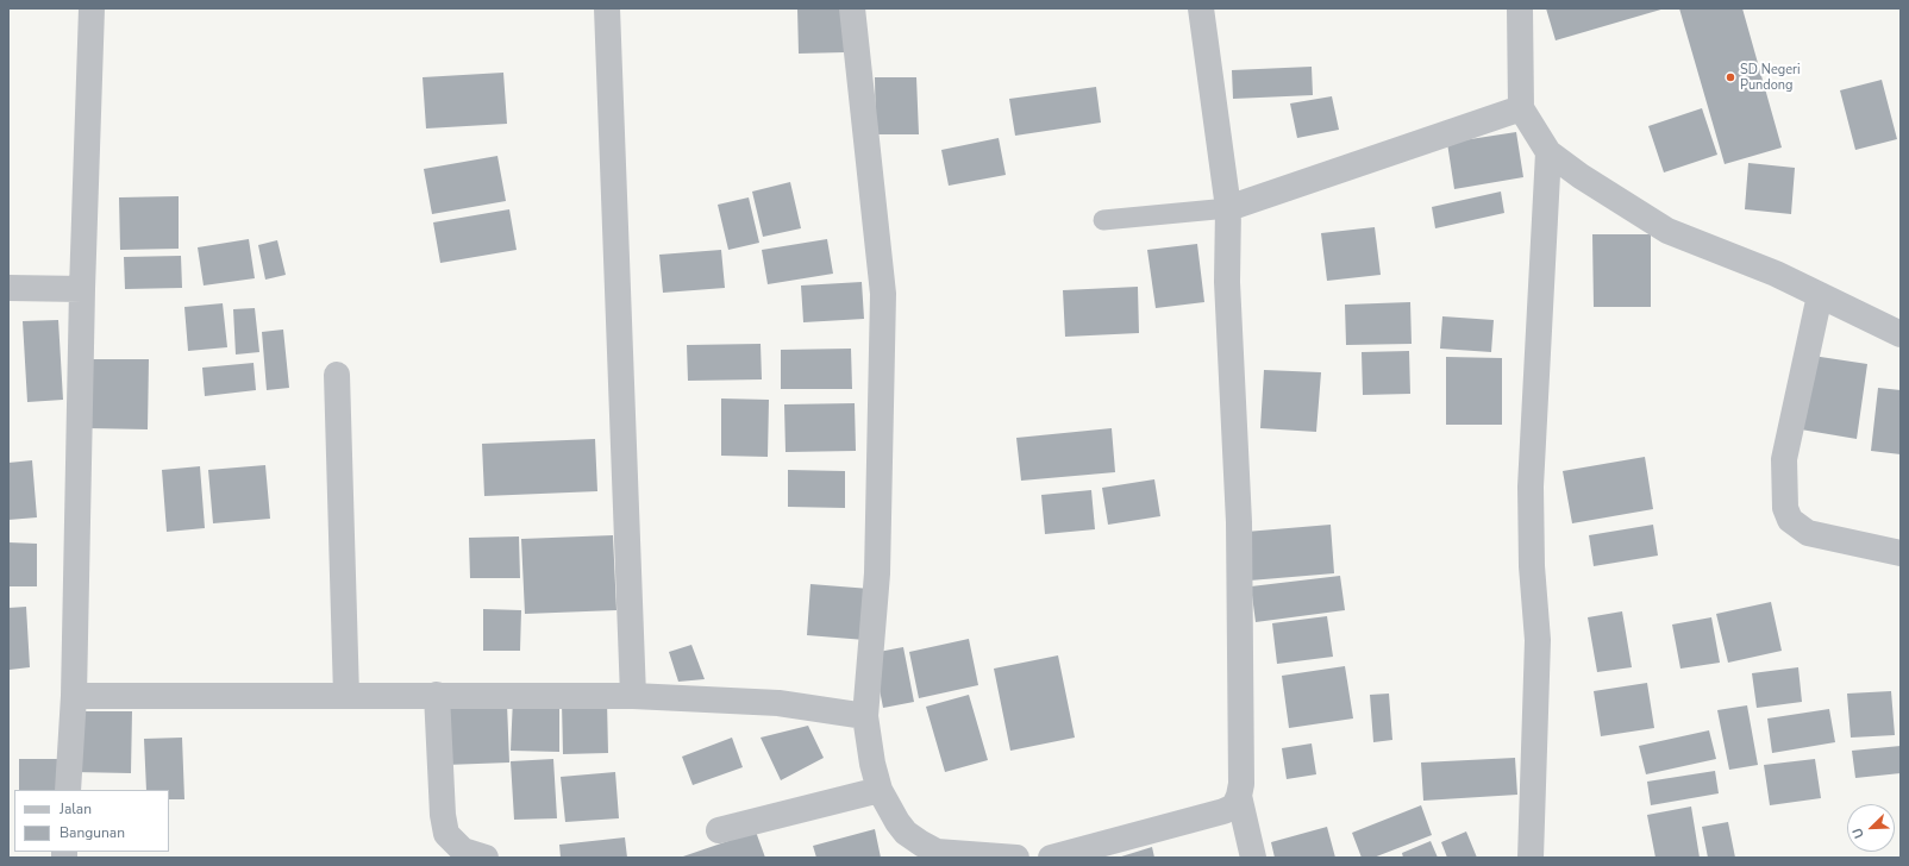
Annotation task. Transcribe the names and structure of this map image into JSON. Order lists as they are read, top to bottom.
{
  "places": ["SD Negeri Pundong"],
  "legend": ["Jalan", "Bangunan"],
  "north": "bottom left"
}
